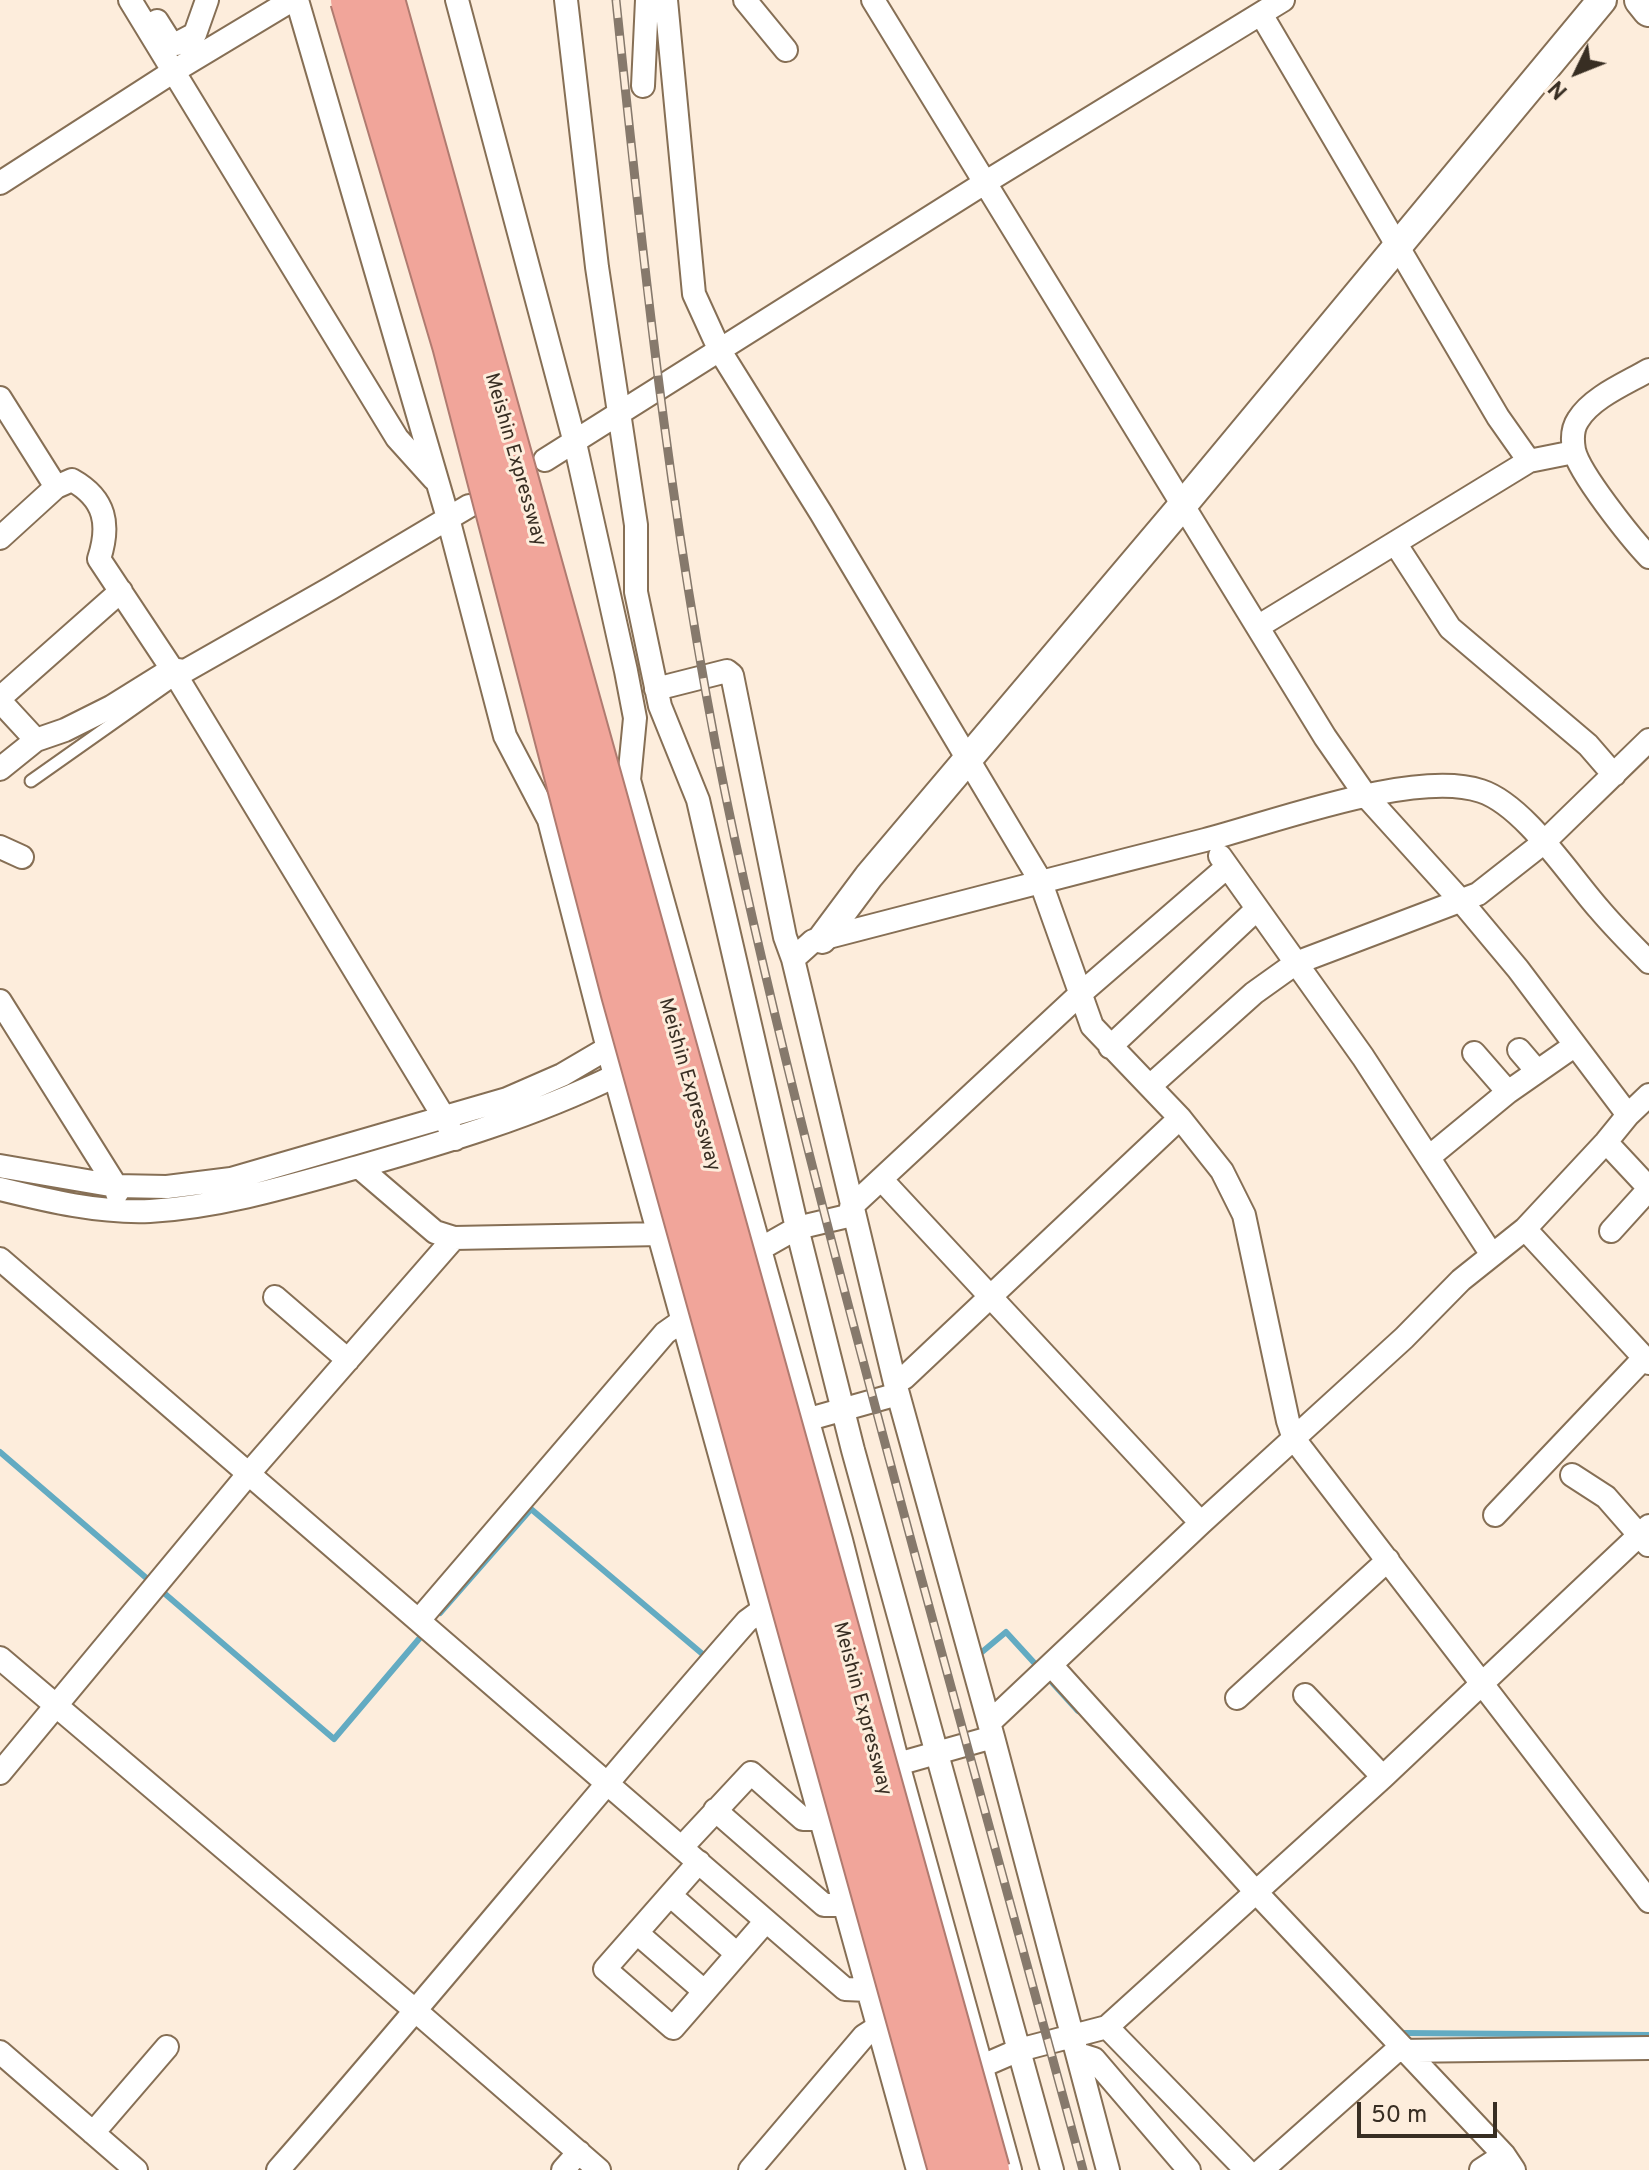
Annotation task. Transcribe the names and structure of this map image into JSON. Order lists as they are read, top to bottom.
{
  "streets": {
    "highway": ["Meishin Expressway"]
  },
  "scale_bar": "50 m",
  "north": "bottom left"
}
